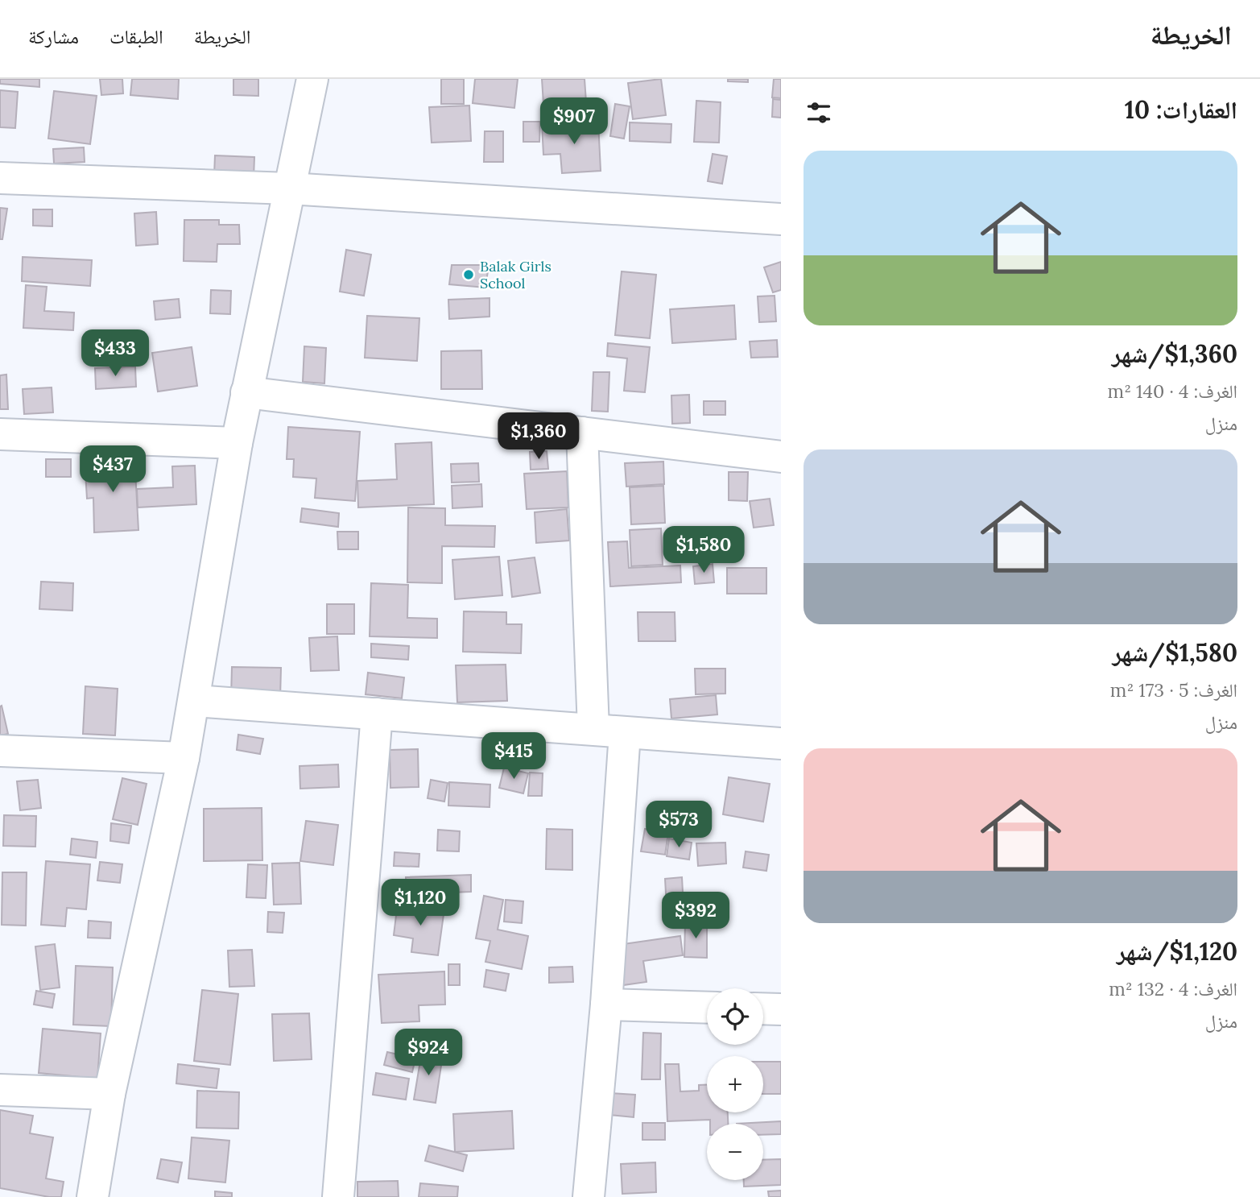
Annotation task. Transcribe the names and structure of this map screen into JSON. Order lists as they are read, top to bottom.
{
  "places": ["Balak Girls School"],
  "page": {
    "header": "الخريطة",
    "nav": ["الخريطة", "الطبقات", "مشاركة"],
    "heading": "العقارات: 10",
    "price": [
      "$907",
      "$433",
      "$1,360",
      "$437",
      "$1,580",
      "$415",
      "$573",
      "$1,120",
      "$392",
      "$924"
    ],
    "list": [
      {
        "name": "$1,360/شهر",
        "note": "الغرف: 4 · 140 m² · منزل"
      },
      {
        "name": "$1,580/شهر",
        "note": "الغرف: 5 · 173 m² · منزل"
      },
      {
        "name": "$1,120/شهر",
        "note": "الغرف: 4 · 132 m² · منزل"
      }
    ],
    "map_buttons": ["+", "−"]
  }
}
